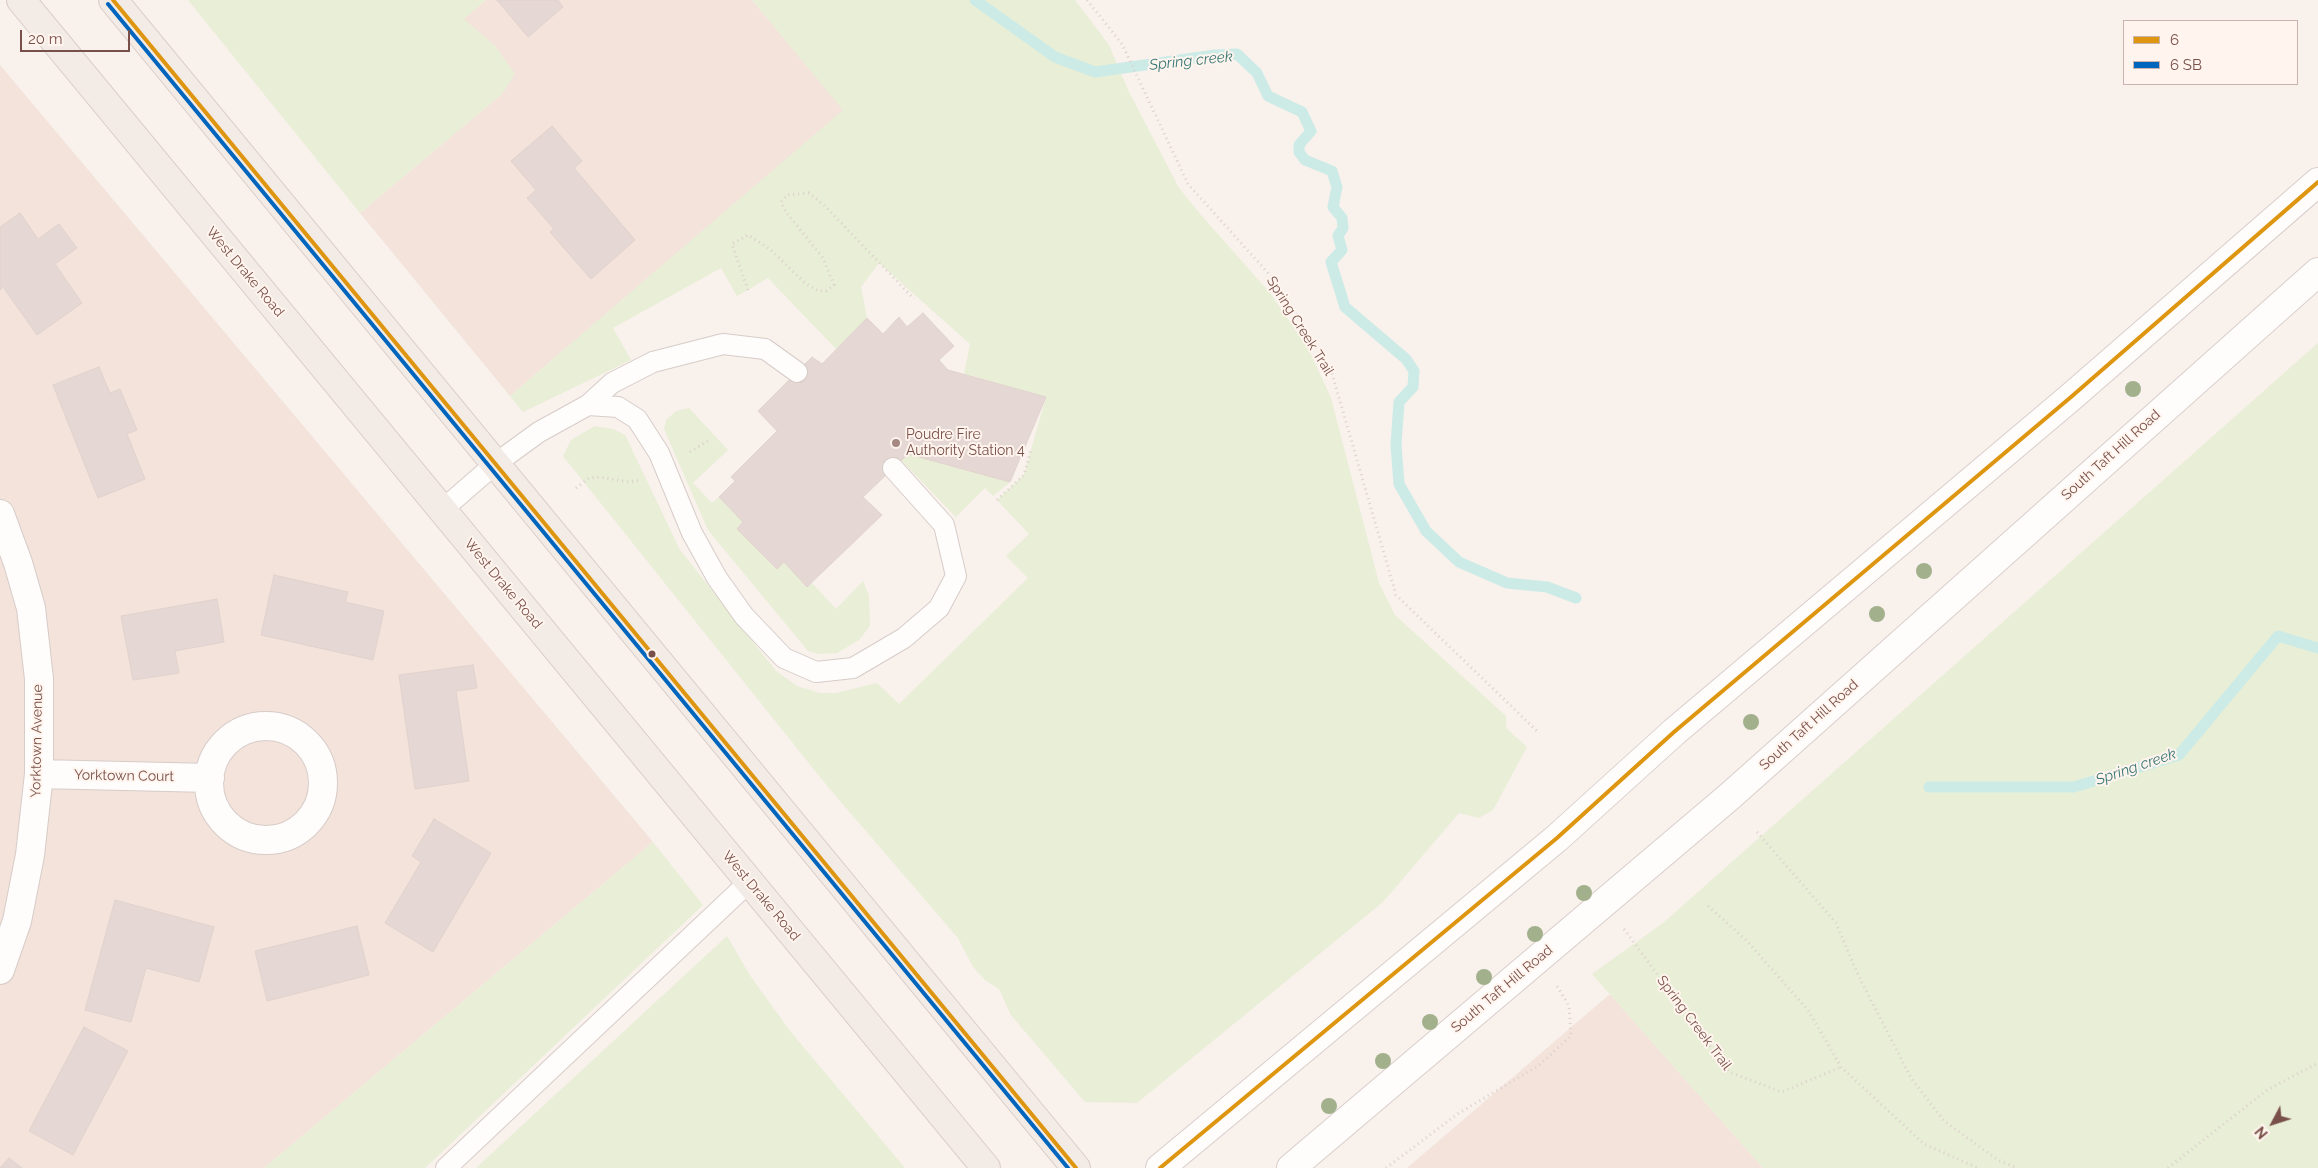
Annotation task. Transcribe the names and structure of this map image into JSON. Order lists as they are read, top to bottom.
{
  "streets": {
    "main road": [
      "West Drake Road",
      "South Taft Hill Road",
      "Yorktown Avenue",
      "Yorktown Court"
    ],
    "path": ["Spring Creek Trail"]
  },
  "crossings": [
    ["Spring Creek Trail", "South Taft Hill Road"],
    ["Yorktown Avenue", "Yorktown Court"]
  ],
  "water": ["Spring creek"],
  "places": ["Poudre Fire Authority Station 4"],
  "lines": ["transit line 6"],
  "legend": ["6", "6 SB"],
  "scale_bar": "20 m",
  "north": "bottom left"
}
